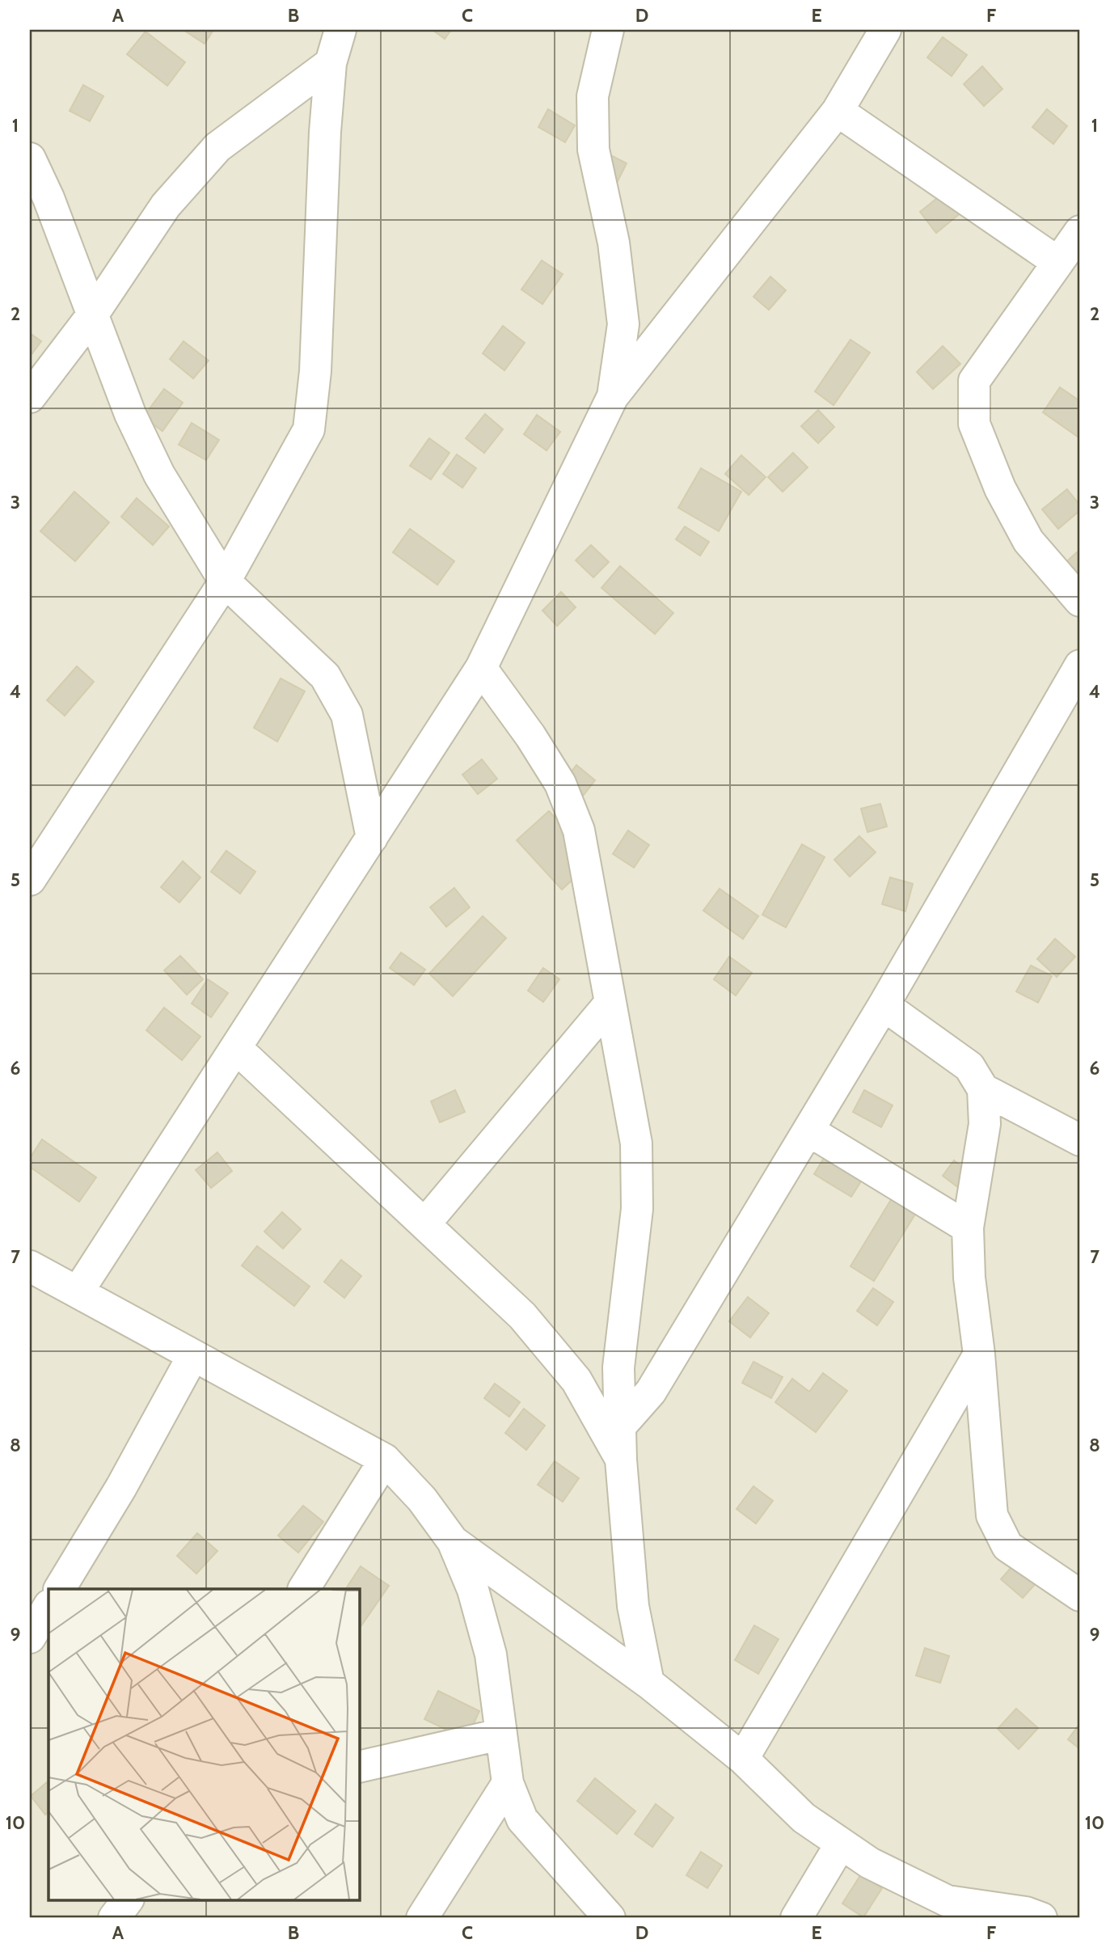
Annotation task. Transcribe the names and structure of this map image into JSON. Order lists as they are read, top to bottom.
{
  "grid": {
    "columns": [
      "A",
      "B",
      "C",
      "D",
      "E",
      "F"
    ],
    "rows": [
      "1",
      "2",
      "3",
      "4",
      "5",
      "6",
      "7",
      "8",
      "9",
      "10"
    ]
  }
}
